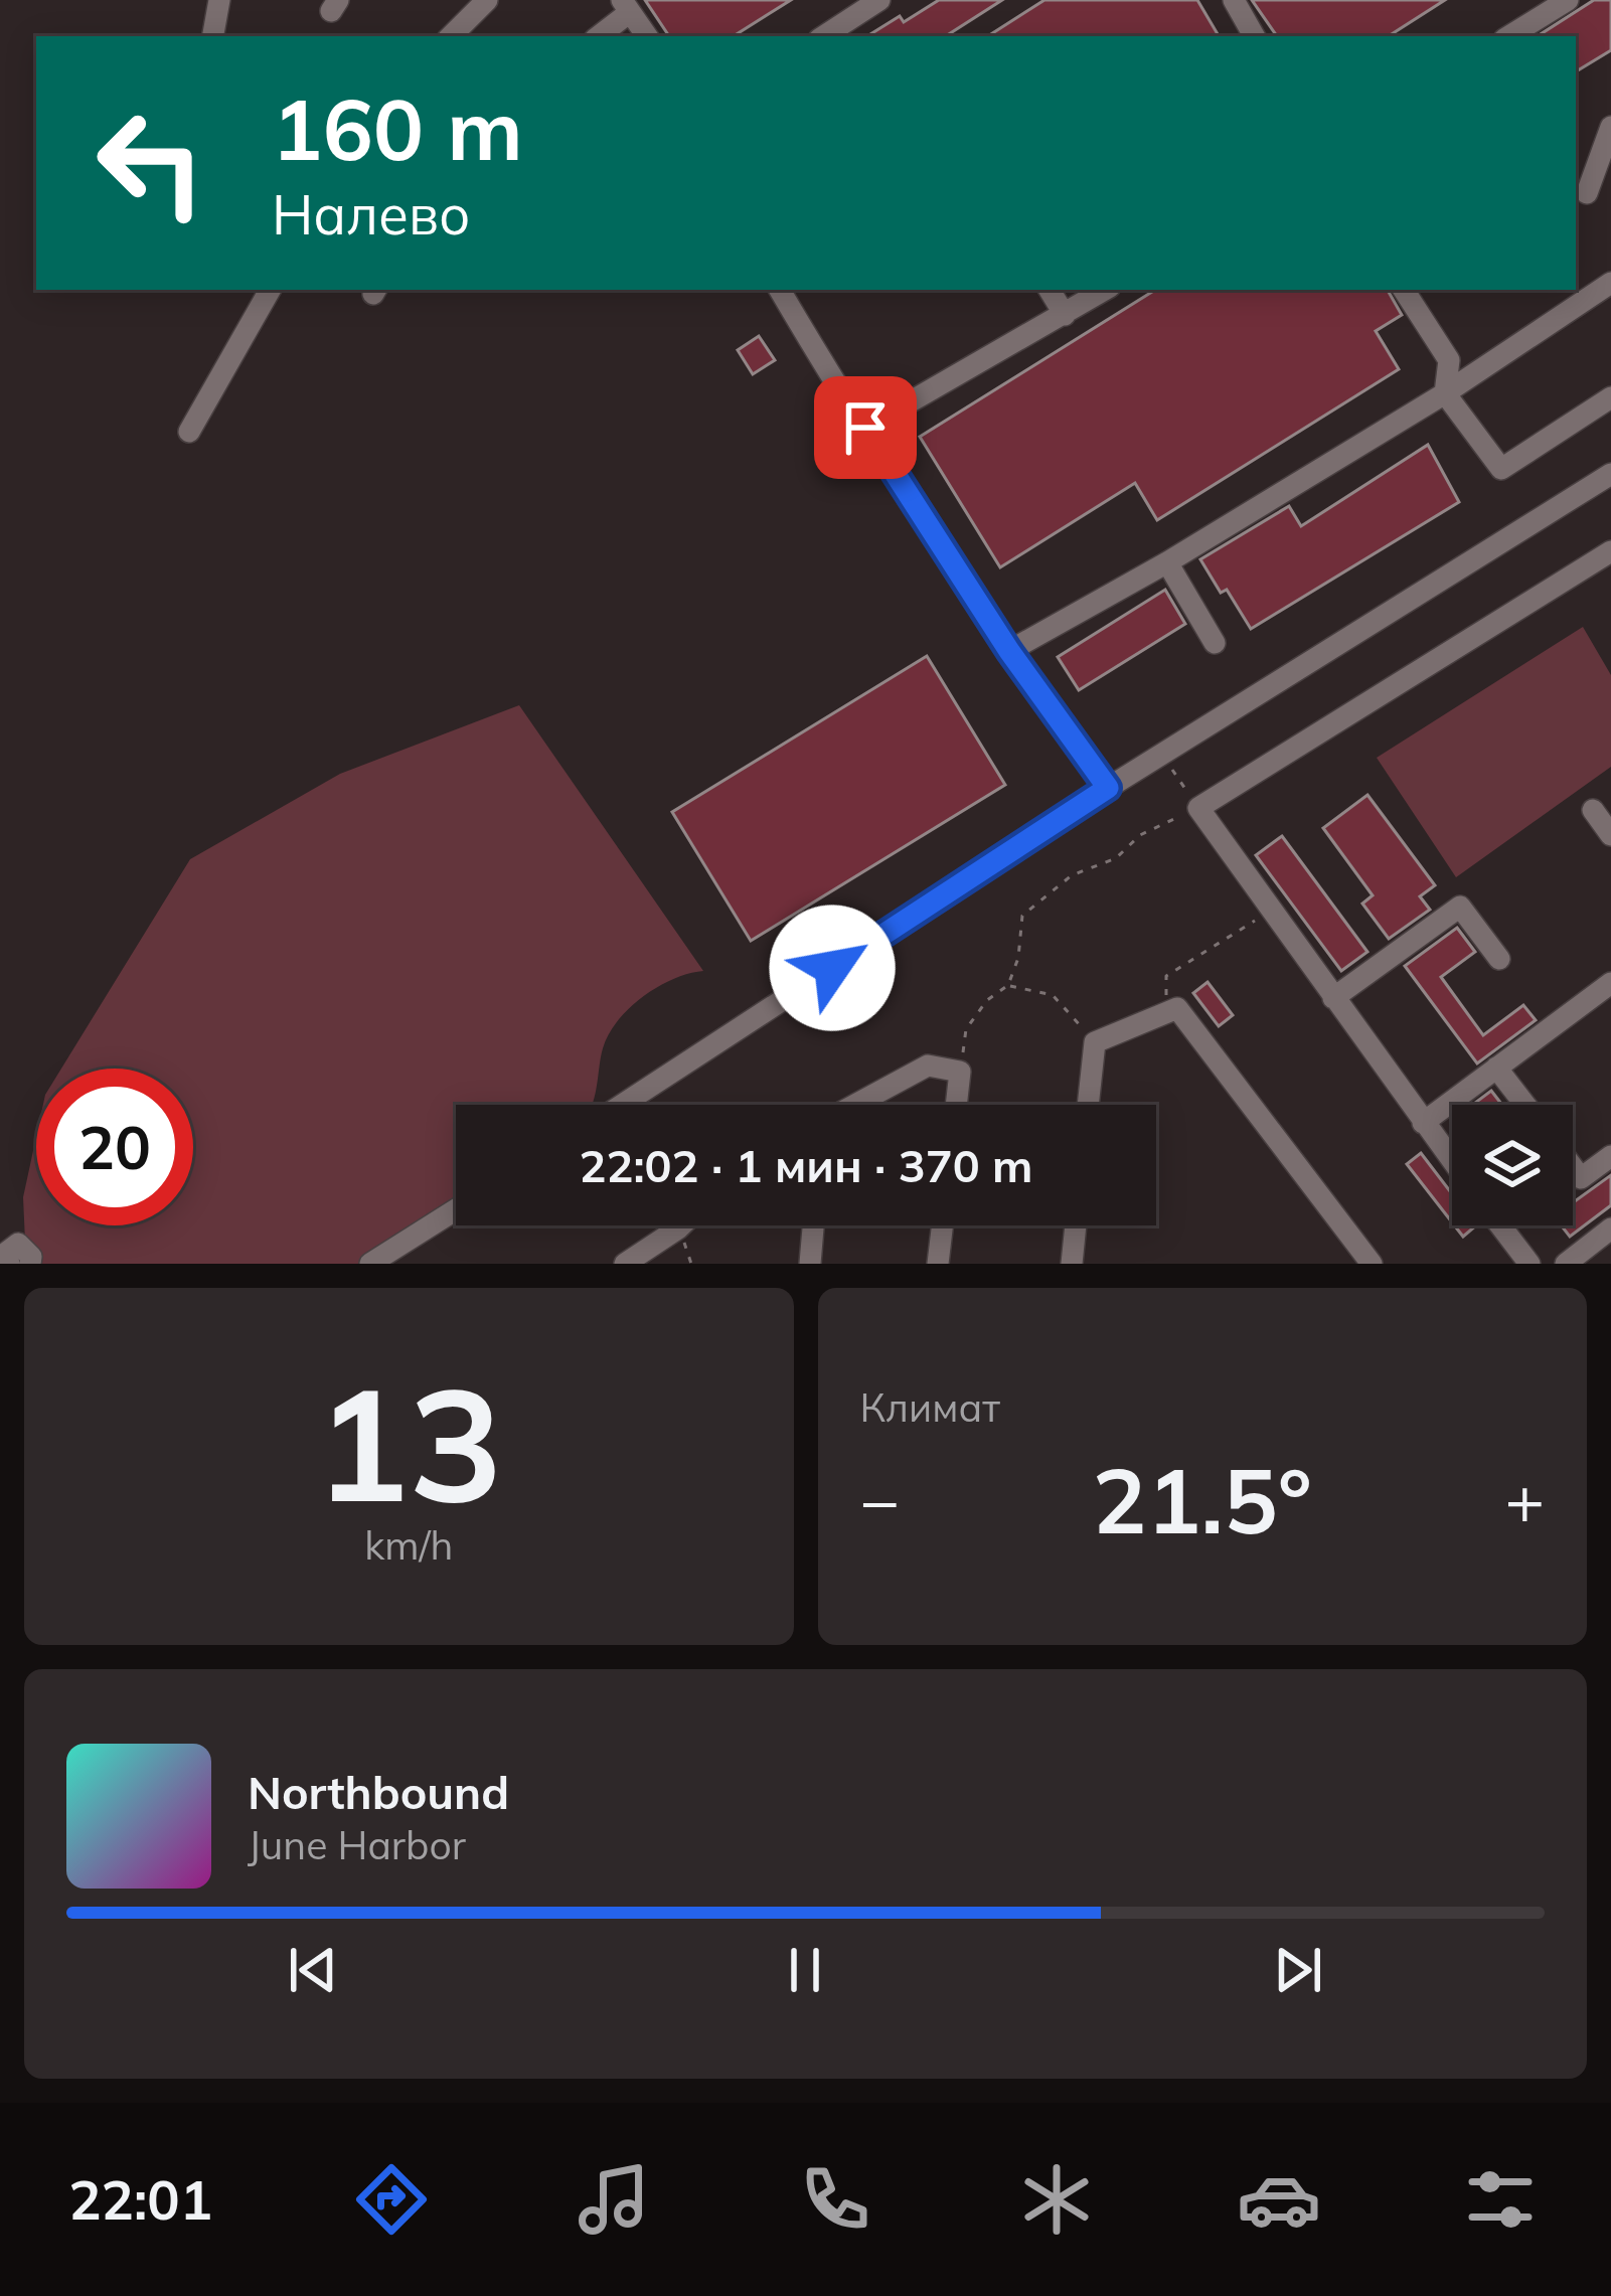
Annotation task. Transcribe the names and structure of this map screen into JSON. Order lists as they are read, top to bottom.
{
  "page": {
    "turn": ["160 m", "Налево"],
    "limit": "20",
    "trip": "22:02 · 1 мин · 370 m",
    "tile": [
      ["13", "km/h"],
      "Климат"
    ],
    "heat": ["−", "21.5°", "+"],
    "song": ["Northbound", "June Harbor"],
    "tabs": "22:01"
  }
}
